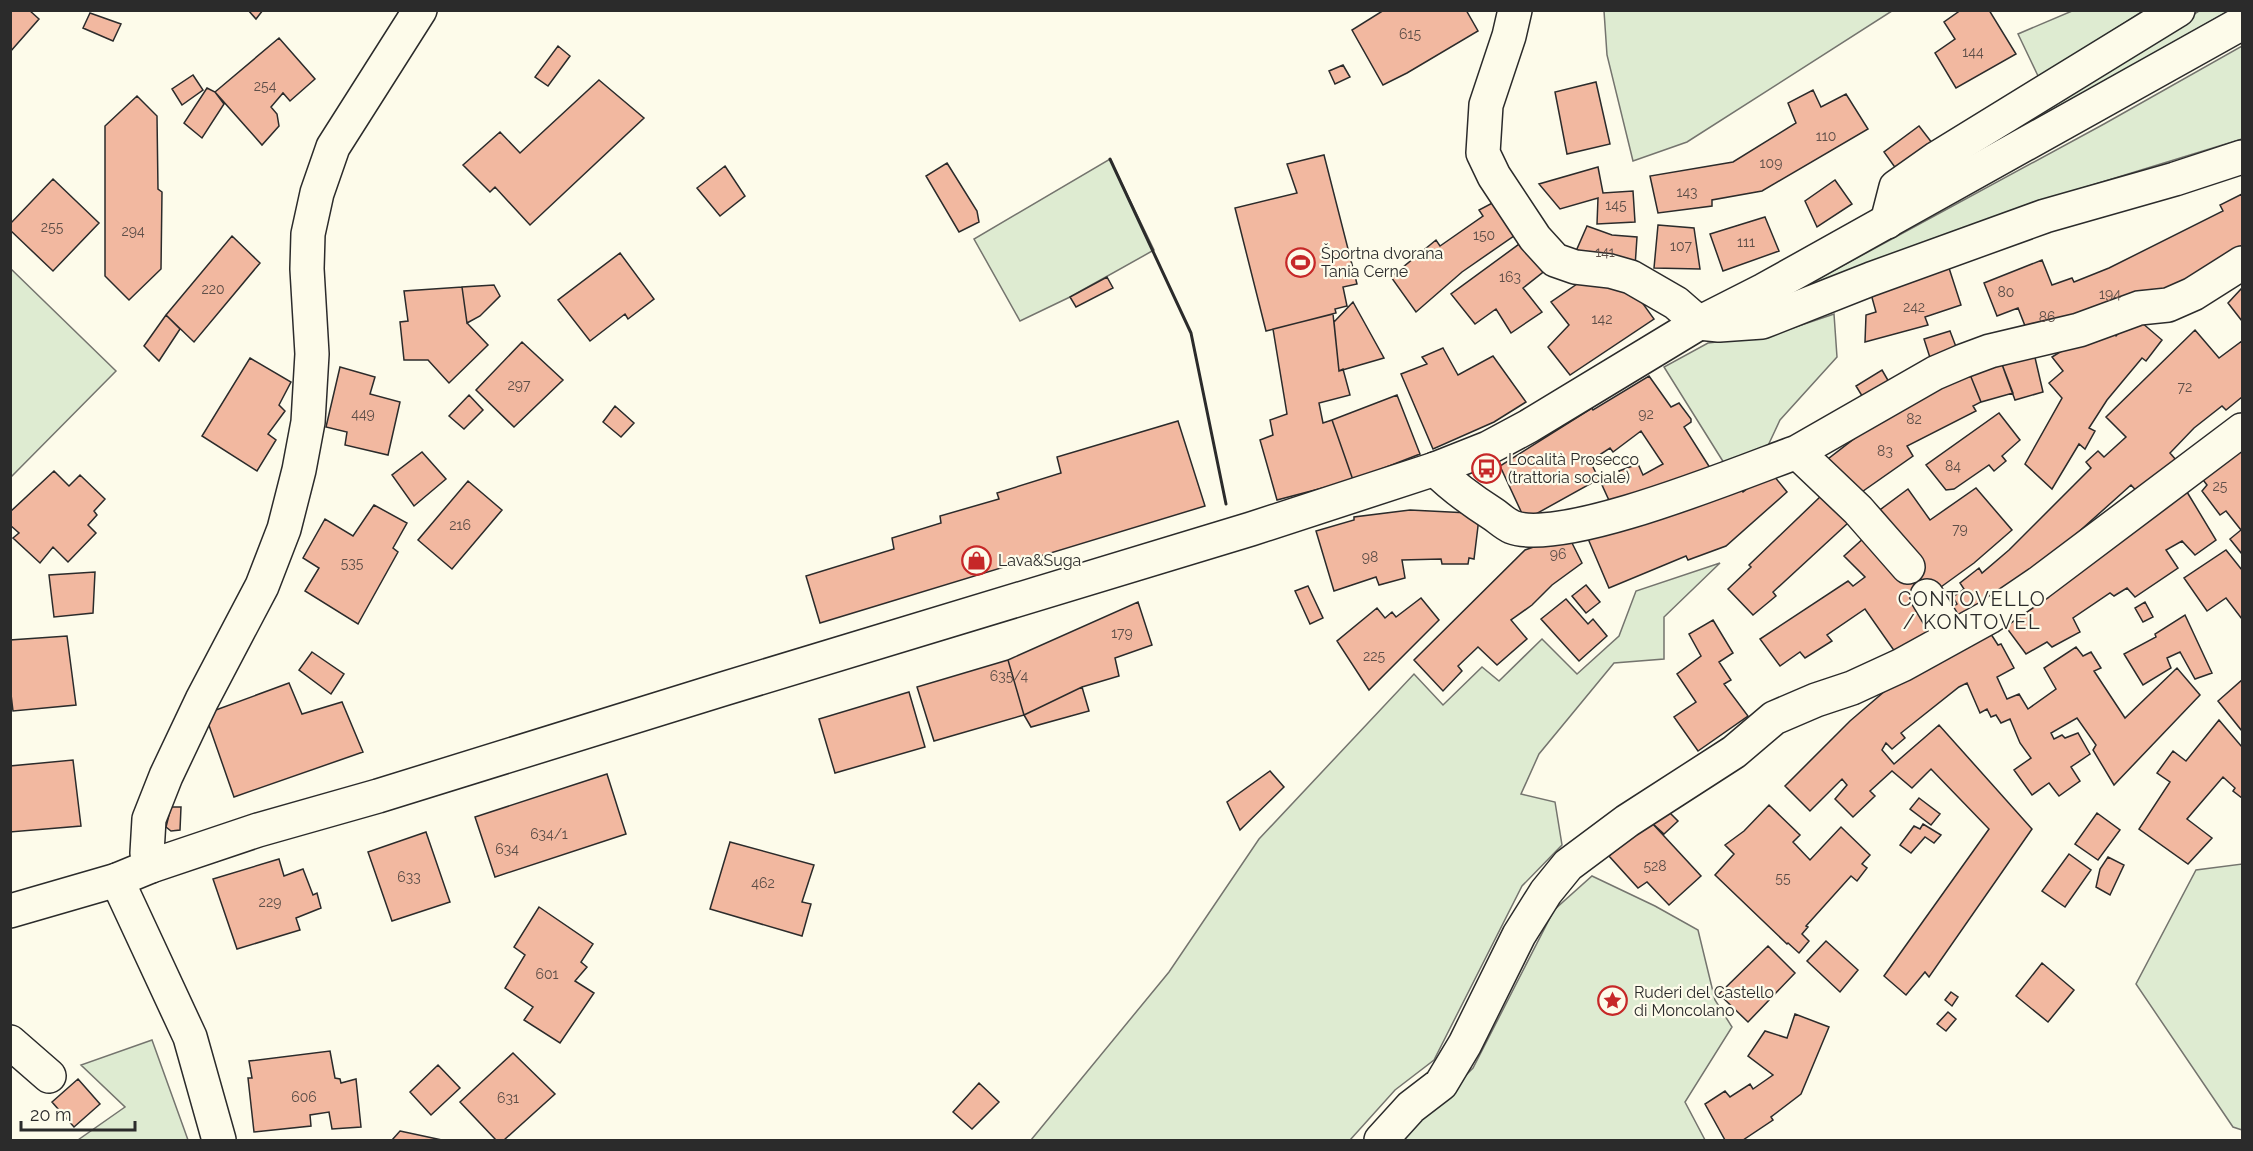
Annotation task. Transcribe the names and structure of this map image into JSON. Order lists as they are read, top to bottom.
{
  "districts": ["CONTOVELLO / KONTOVEL"],
  "places": {
    "sports": ["Športna dvorana Tania Cerne"],
    "bus stop": ["Località Prosecco (trattoria sociale)"],
    "shop": ["Lava&Suga"],
    "place": ["Ruderi del Castello di Moncolano"]
  },
  "house_numbers": [
    "615",
    "144",
    "254",
    "110",
    "109",
    "143",
    "145",
    "255",
    "294",
    "150",
    "111",
    "107",
    "141",
    "163",
    "220",
    "80",
    "194",
    "242",
    "86",
    "142",
    "297",
    "72",
    "449",
    "92",
    "82",
    "83",
    "84",
    "25",
    "216",
    "79",
    "96",
    "98",
    "535",
    "179",
    "225",
    "635/4",
    "634/1",
    "634",
    "528",
    "633",
    "55",
    "462",
    "229",
    "601",
    "606",
    "631"
  ],
  "scale_bar": "20 m"
}
